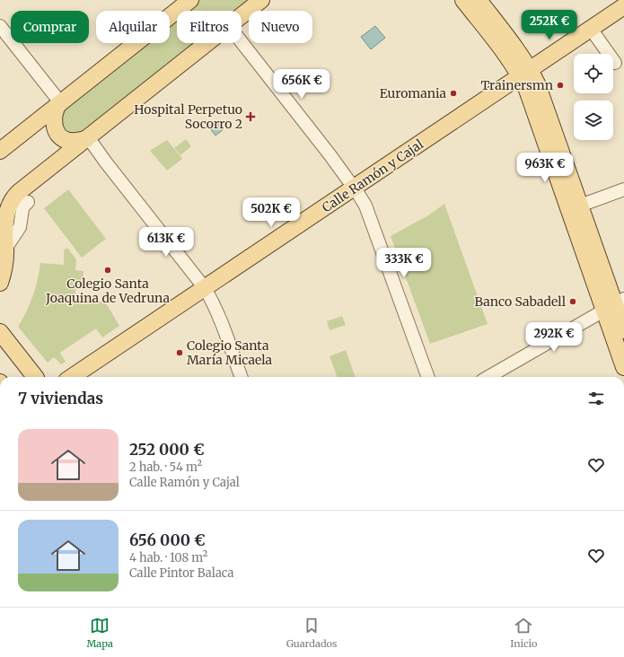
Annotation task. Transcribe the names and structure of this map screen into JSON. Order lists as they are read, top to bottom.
{
  "streets": {
    "main road": ["Calle Ramón y Cajal"]
  },
  "places": {
    "other": [
      "Trainersmn",
      "Euromania",
      "Colegio Santa Joaquina de Vedruna",
      "Banco Sabadell",
      "Colegio Santa María Micaela"
    ],
    "health": ["Hospital Perpetuo Socorro 2"]
  },
  "page": {
    "price": [
      "252K €",
      "656K €",
      "963K €",
      "502K €",
      "613K €",
      "333K €",
      "292K €"
    ],
    "chip": [
      "Comprar",
      "Alquilar",
      "Filtros",
      "Nuevo"
    ],
    "heading": "7 viviendas",
    "list": [
      {
        "name": "252 000 €",
        "note": "2 hab. · 54 m² · Calle Ramón y Cajal"
      },
      {
        "name": "656 000 €",
        "note": "4 hab. · 108 m² · Calle Pintor Balaca"
      }
    ],
    "tabs": ["Mapa", "Guardados", "Inicio"]
  }
}
